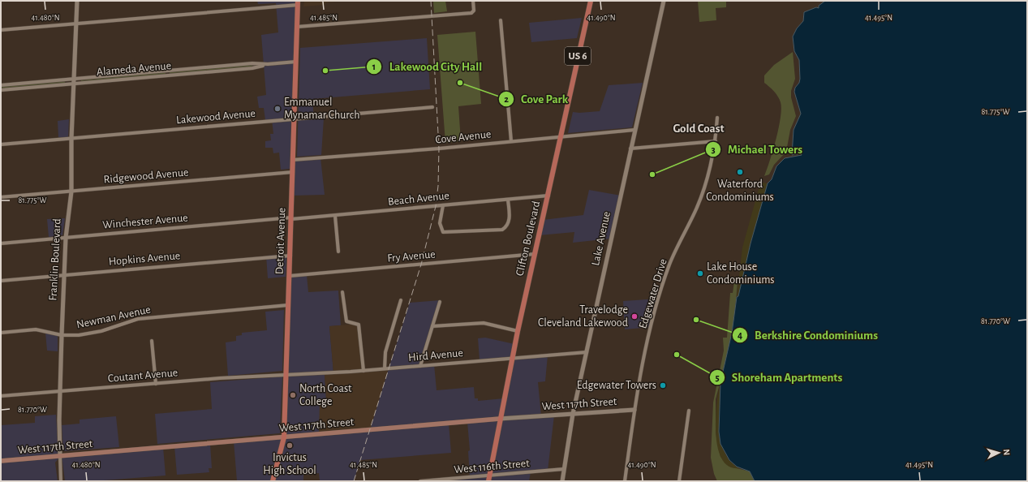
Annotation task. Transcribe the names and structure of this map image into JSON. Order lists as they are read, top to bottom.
{
  "streets": {
    "main road": [
      "US 6",
      "Clifton Boulevard",
      "Detroit Avenue",
      "West 117th Street"
    ],
    "street": [
      "Alameda Avenue",
      "Lakewood Avenue",
      "Cove Avenue",
      "Ridgewood Avenue",
      "Beach Avenue",
      "Winchester Avenue",
      "Lake Avenue",
      "Fry Avenue",
      "Hopkins Avenue",
      "Franklin Boulevard",
      "Edgewater Drive",
      "Newman Avenue",
      "Hird Avenue",
      "Coutant Avenue",
      "West 116th Street"
    ]
  },
  "crossings": [
    ["Alameda Avenue", "Detroit Avenue"],
    ["Alameda Avenue", "Franklin Boulevard"],
    ["Lakewood Avenue", "Detroit Avenue"],
    ["Lakewood Avenue", "Franklin Boulevard"],
    ["Cove Avenue", "Clifton Boulevard"],
    ["Cove Avenue", "Lake Avenue"],
    ["Cove Avenue", "Detroit Avenue"],
    ["Ridgewood Avenue", "Detroit Avenue"],
    ["Ridgewood Avenue", "Franklin Boulevard"],
    ["Beach Avenue", "Winchester Avenue"],
    ["Beach Avenue", "Clifton Boulevard"],
    ["Beach Avenue", "Detroit Avenue"],
    ["Winchester Avenue", "Detroit Avenue"],
    ["Winchester Avenue", "Franklin Boulevard"],
    ["Clifton Boulevard", "Fry Avenue"],
    ["Clifton Boulevard", "Hird Avenue"],
    ["Clifton Boulevard", "West 117th Street"],
    ["Clifton Boulevard", "West 116th Street"],
    ["Lake Avenue", "Hird Avenue"],
    ["Lake Avenue", "West 117th Street"],
    ["Lake Avenue", "West 116th Street"],
    ["Detroit Avenue", "Fry Avenue"],
    ["Detroit Avenue", "Hopkins Avenue"],
    ["Detroit Avenue", "Newman Avenue"],
    ["Detroit Avenue", "Hird Avenue"],
    ["Detroit Avenue", "Coutant Avenue"],
    ["Detroit Avenue", "West 117th Street"],
    ["Hopkins Avenue", "Franklin Boulevard"],
    ["Franklin Boulevard", "Newman Avenue"],
    ["Franklin Boulevard", "Coutant Avenue"],
    ["Franklin Boulevard", "West 117th Street"],
    ["Edgewater Drive", "West 117th Street"],
    ["Hird Avenue", "Coutant Avenue"]
  ],
  "districts": ["Gold Coast"],
  "places": [
    "Lakewood City Hall",
    "Cove Park",
    "Emmanuel Mynamar Church",
    "Waterford Condominiums",
    "Michael Towers",
    "Lake House Condominiums",
    "Travelodge Cleveland Lakewood",
    "Berkshire Condominiums",
    "Shoreham Apartments",
    "Edgewater Towers",
    "North Coast College",
    "Invictus High School"
  ],
  "north": "right",
  "coordinates": [
    "41.480°N",
    "41.485°N",
    "41.490°N",
    "41.495°N",
    "81.775°W",
    "81.770°W"
  ]
}
